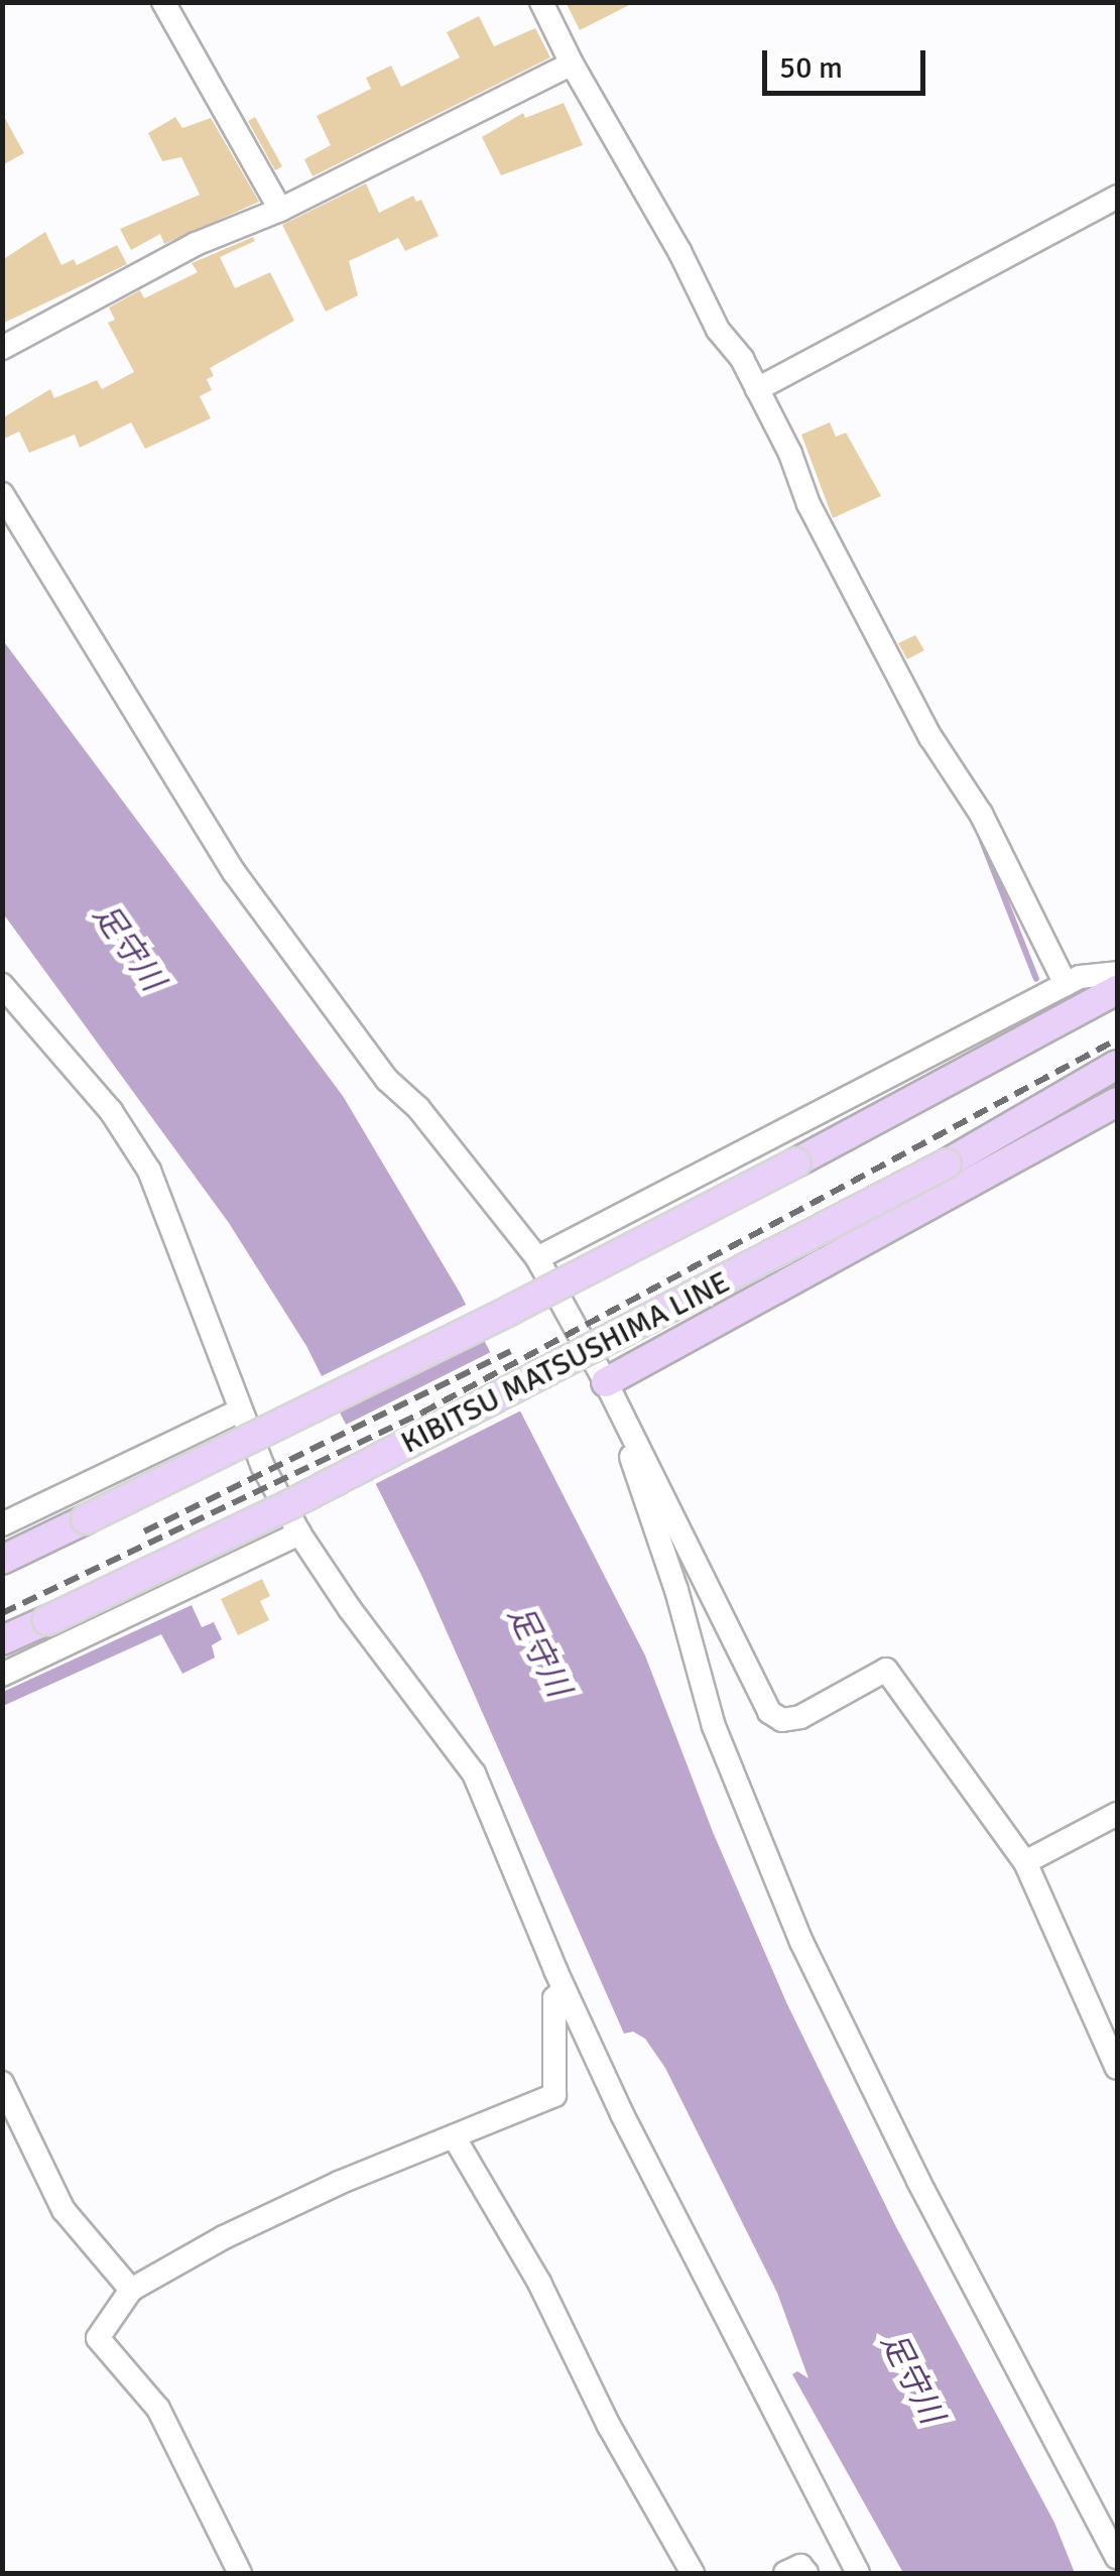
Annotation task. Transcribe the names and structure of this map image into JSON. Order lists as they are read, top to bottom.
{
  "streets": {
    "main road": ["KIBITSU MATSUSHIMA LINE"]
  },
  "water": ["足守川"],
  "scale_bar": "50 m"
}
